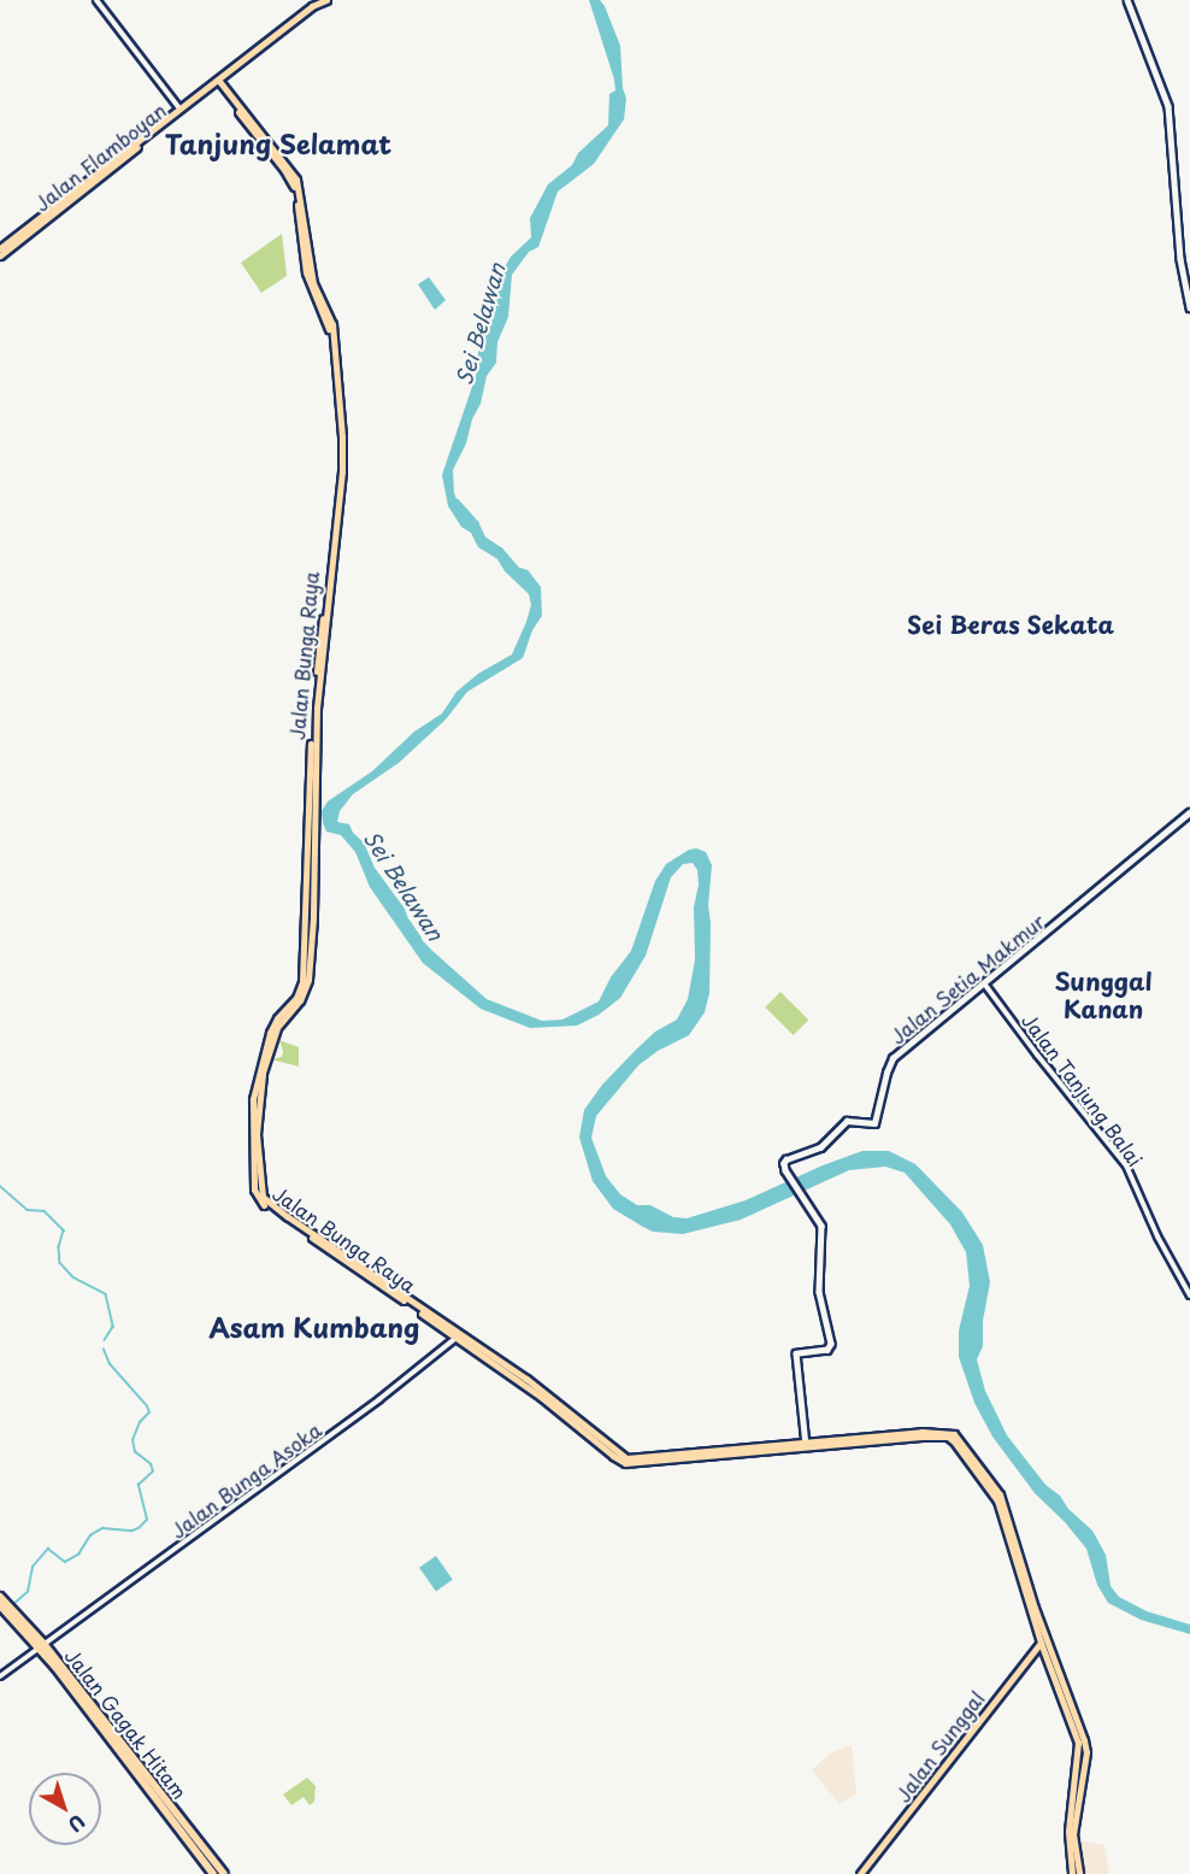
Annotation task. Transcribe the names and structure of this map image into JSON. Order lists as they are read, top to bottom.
{
  "streets": {
    "highway": ["Jalan Gagak Hitam"],
    "main road": [
      "Jalan Flamboyan",
      "Jalan Bunga Raya",
      "Jalan Setia Makmur",
      "Jalan Sunggal"
    ],
    "street": ["Jalan Tanjung Balai", "Jalan Bunga Asoka"]
  },
  "crossings": [
    ["Jalan Flamboyan", "Jalan Bunga Raya"],
    ["Jalan Bunga Raya", "Jalan Setia Makmur"],
    ["Jalan Bunga Raya", "Jalan Bunga Asoka"],
    ["Jalan Bunga Raya", "Jalan Sunggal"],
    ["Jalan Setia Makmur", "Jalan Tanjung Balai"],
    ["Jalan Bunga Asoka", "Jalan Gagak Hitam"]
  ],
  "districts": [
    "Tanjung Selamat",
    "Sei Beras Sekata",
    "Sunggal Kanan",
    "Asam Kumbang"
  ],
  "water": ["Sei Belawan"],
  "north": "bottom right"
}
